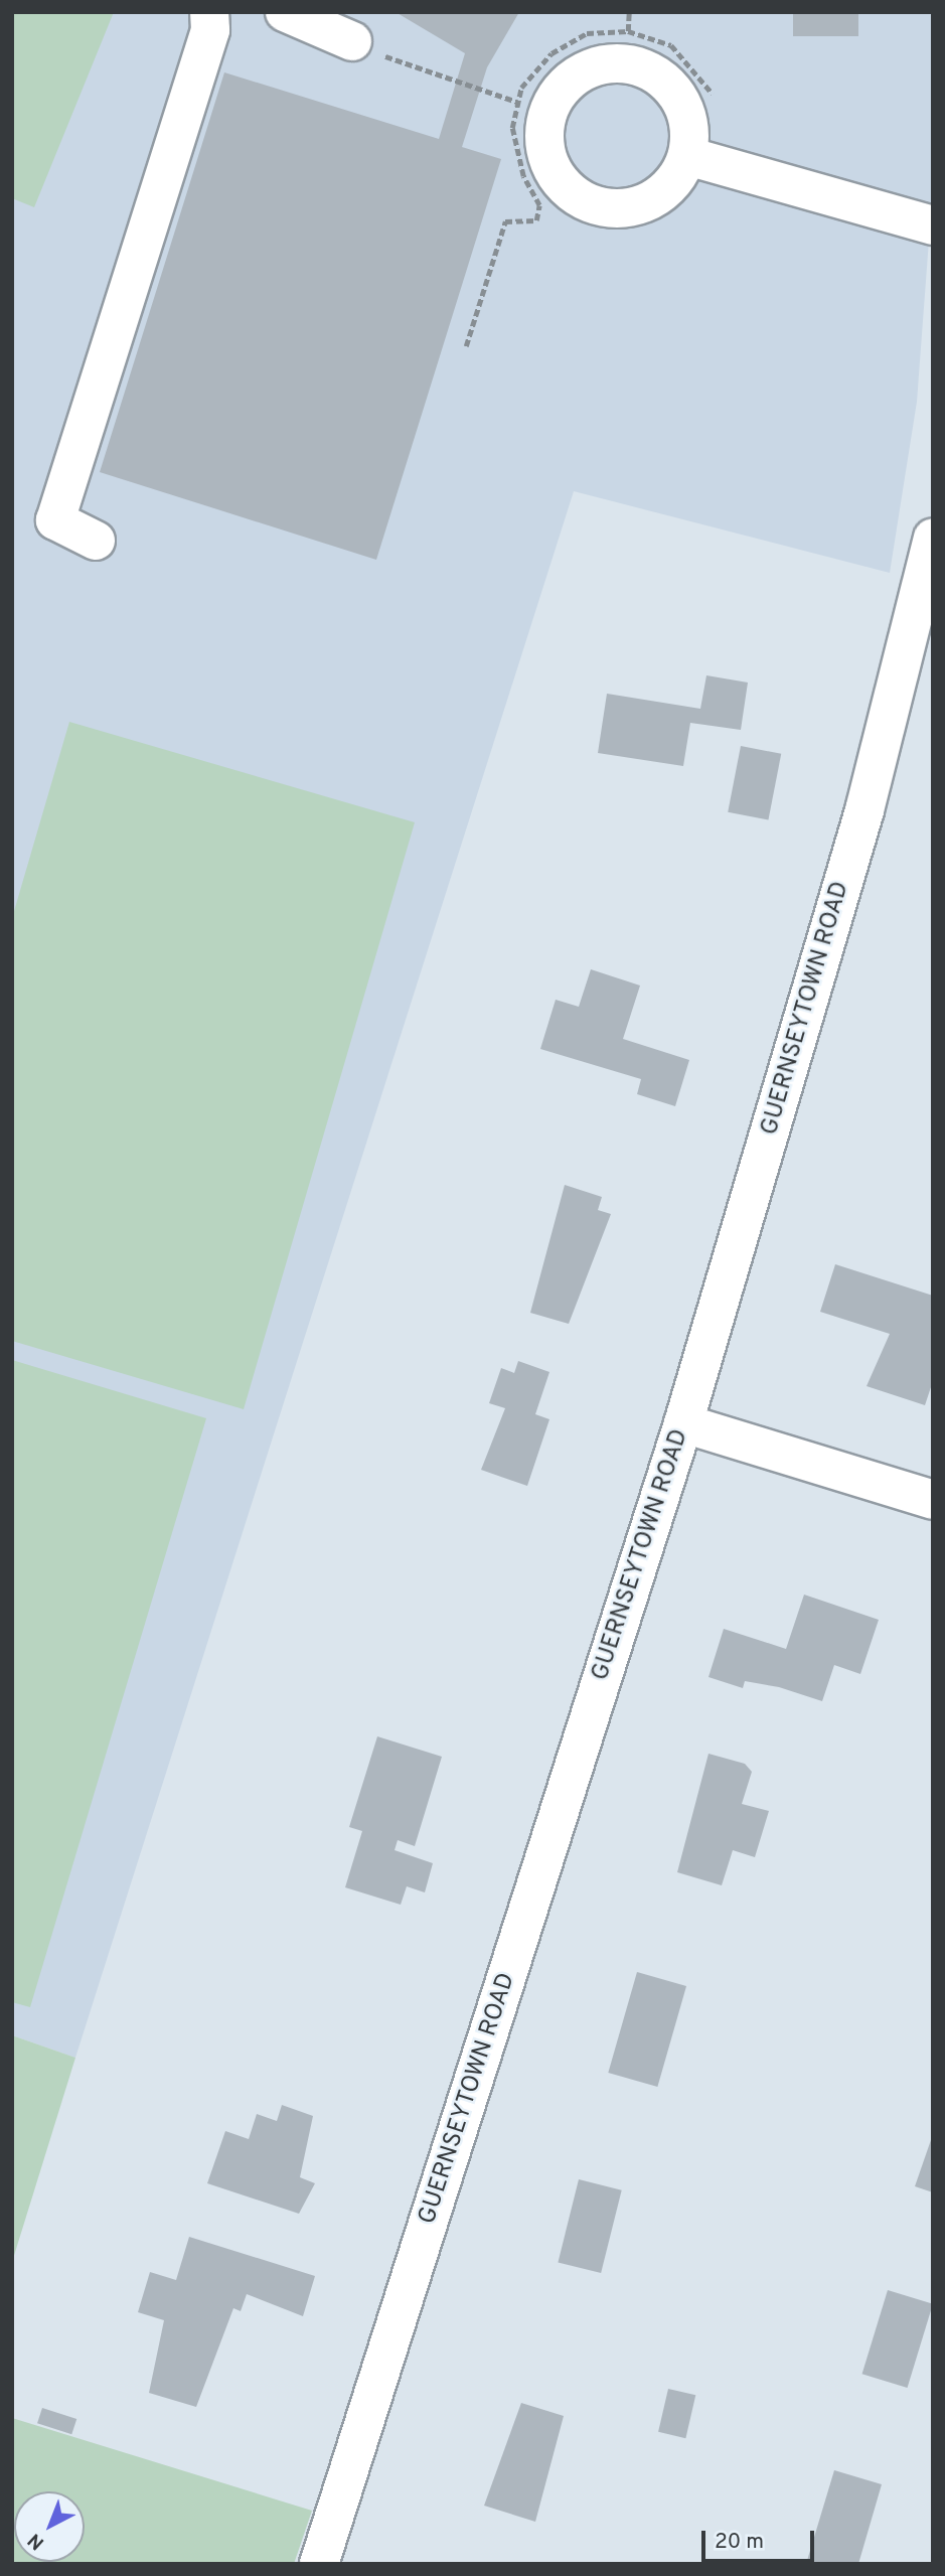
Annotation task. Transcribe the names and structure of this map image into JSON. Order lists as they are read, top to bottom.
{
  "streets": {
    "street": ["GUERNSEYTOWN ROAD"]
  },
  "scale_bar": "20 m",
  "north": "bottom left"
}
